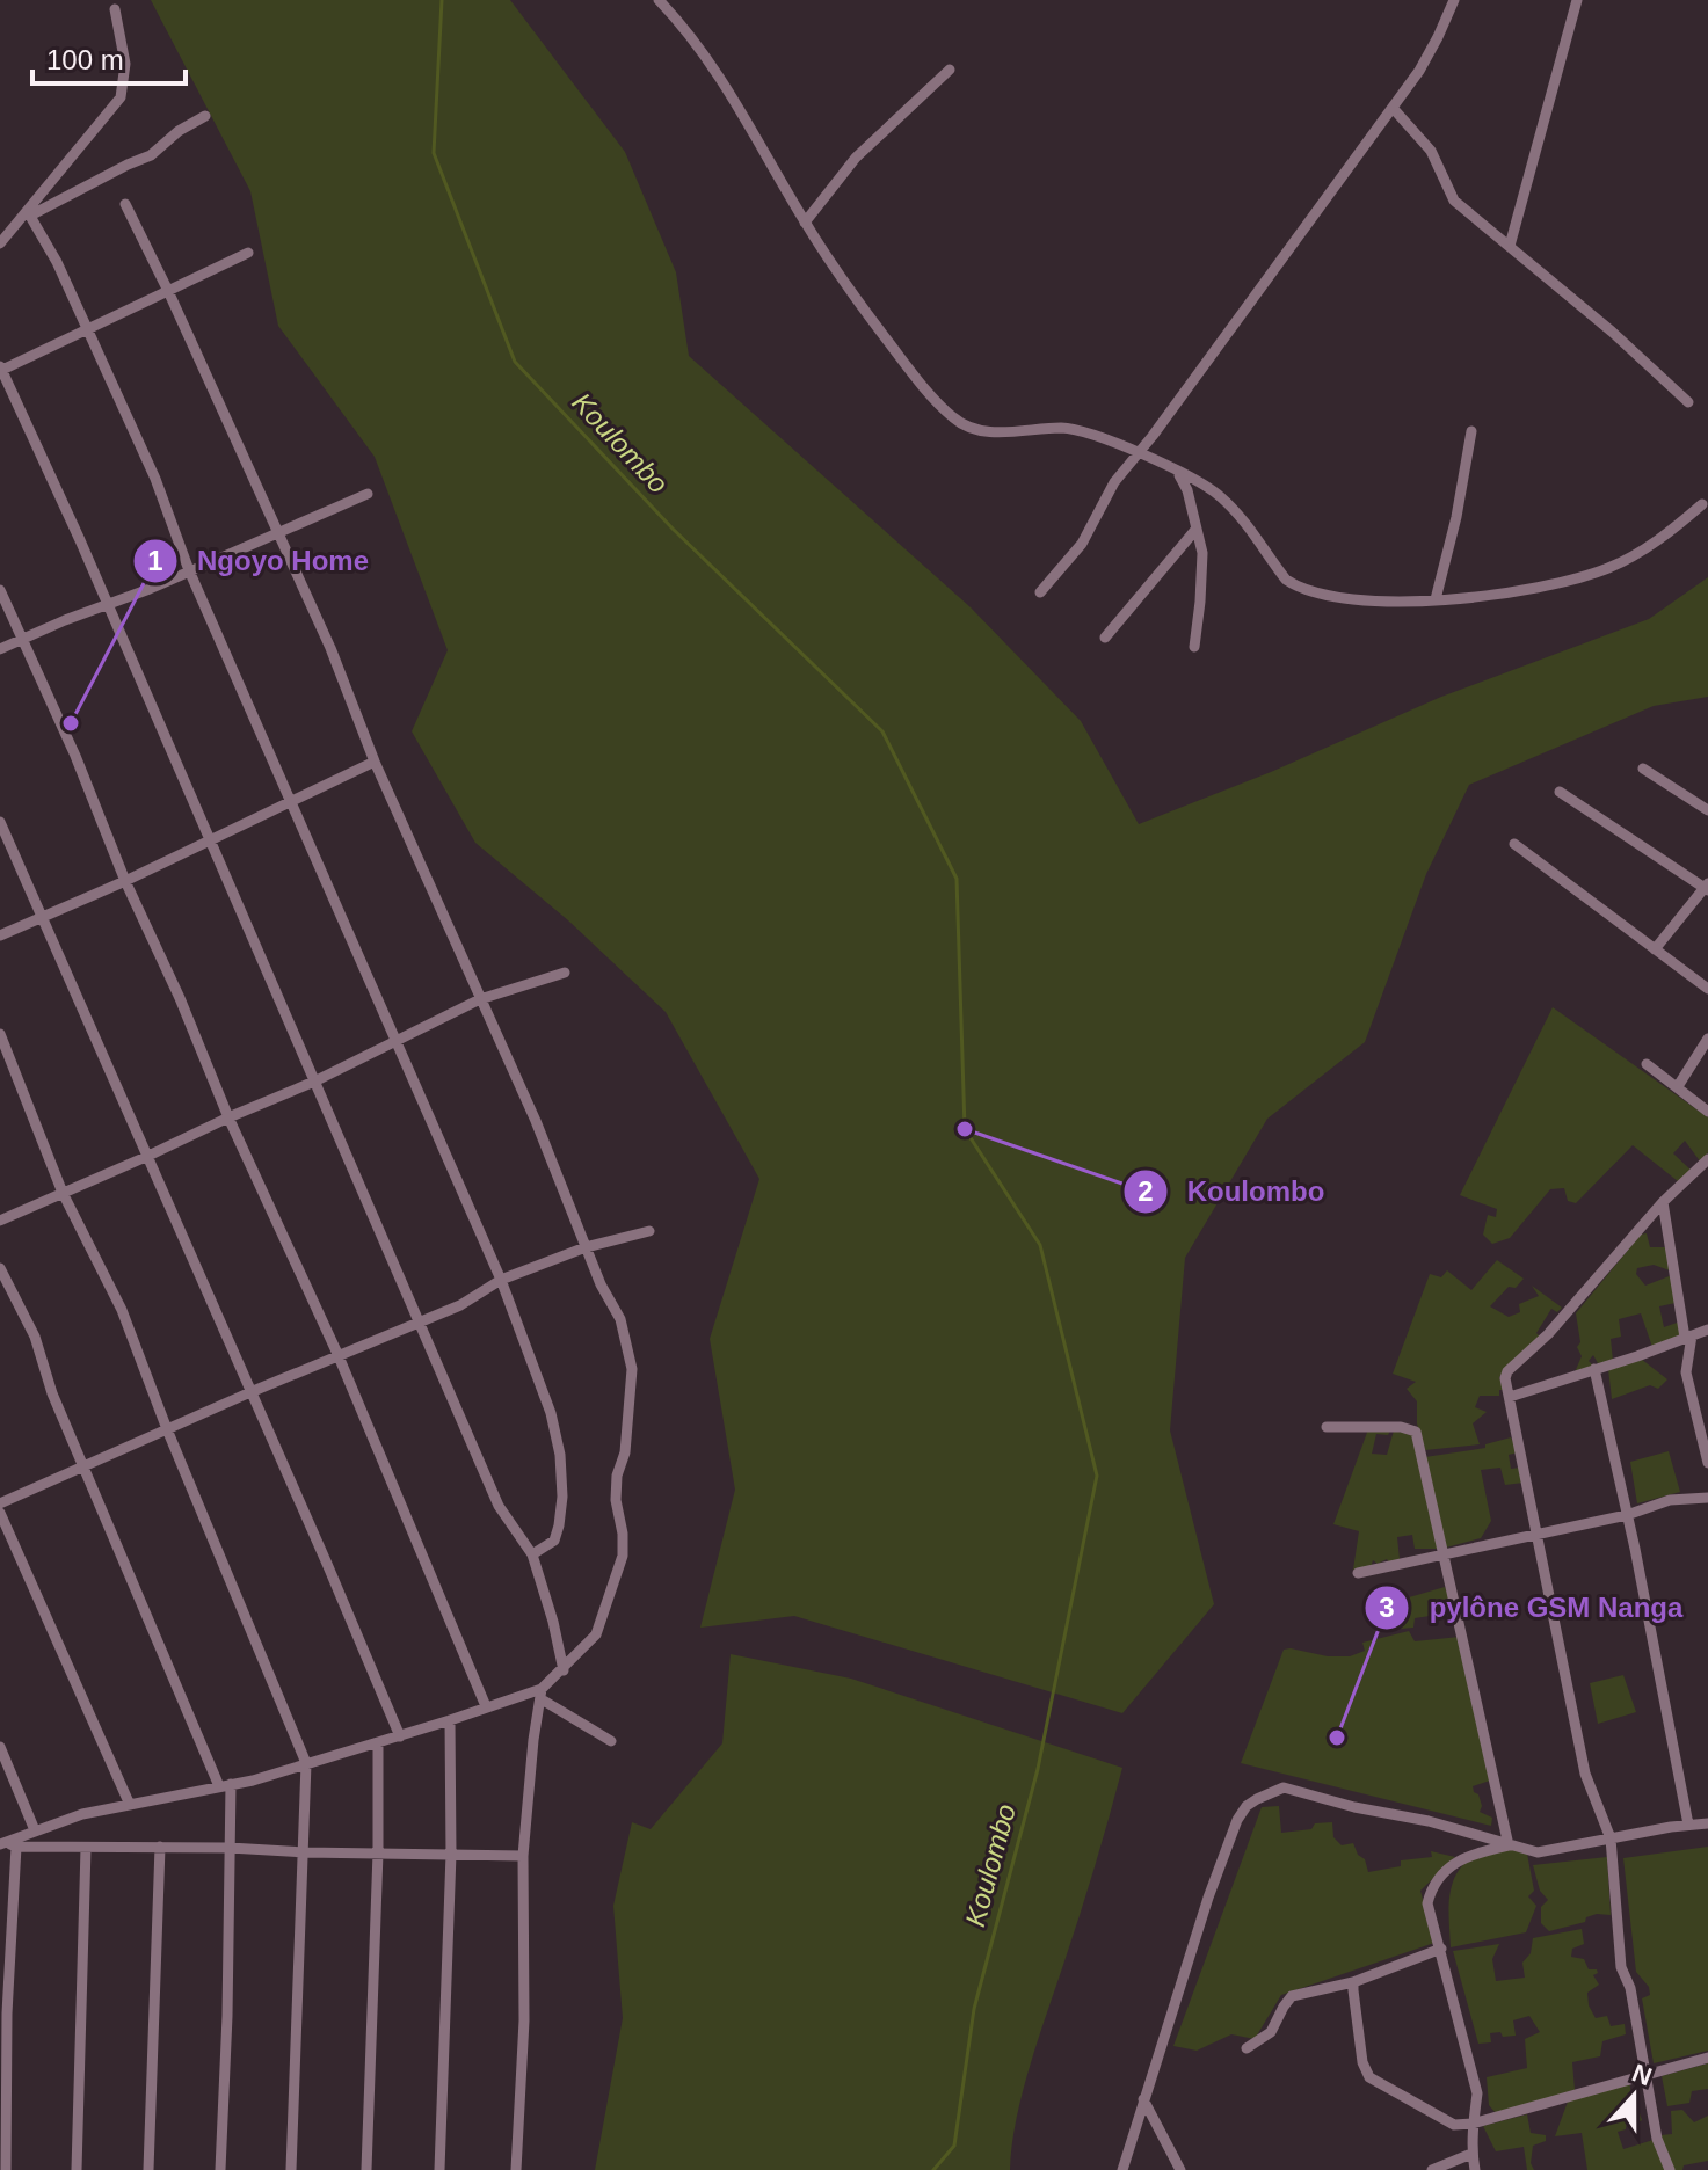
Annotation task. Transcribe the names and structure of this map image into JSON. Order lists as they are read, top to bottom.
{
  "water": ["Koulombo"],
  "places": ["Ngoyo Home", "Koulombo", "pylône GSM Nanga"],
  "scale_bar": "100 m",
  "north": "top"
}
